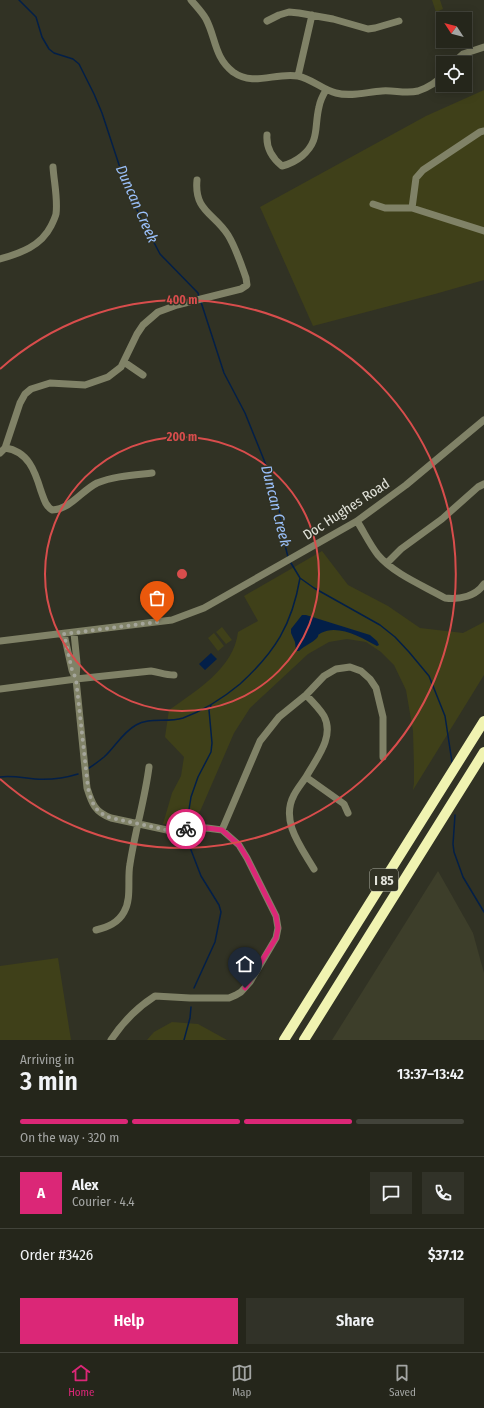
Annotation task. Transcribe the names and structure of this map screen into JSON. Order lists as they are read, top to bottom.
{
  "streets": {
    "highway": ["I 85"],
    "street": ["Doc Hughes Road"]
  },
  "water": ["Duncan Creek"],
  "north": "top left",
  "page": {
    "heading": ["3 min", "Arriving in", "13:37–13:42"],
    "panel": [
      "Alex",
      "Courier · 4.4",
      "Order #3426",
      "$37.12"
    ],
    "bar": "On the way · 320 m",
    "round": "A",
    "buttons": ["Help", "Share"],
    "tabs": ["Home", "Map", "Saved"]
  },
  "rings": ["400 m", "200 m"]
}
